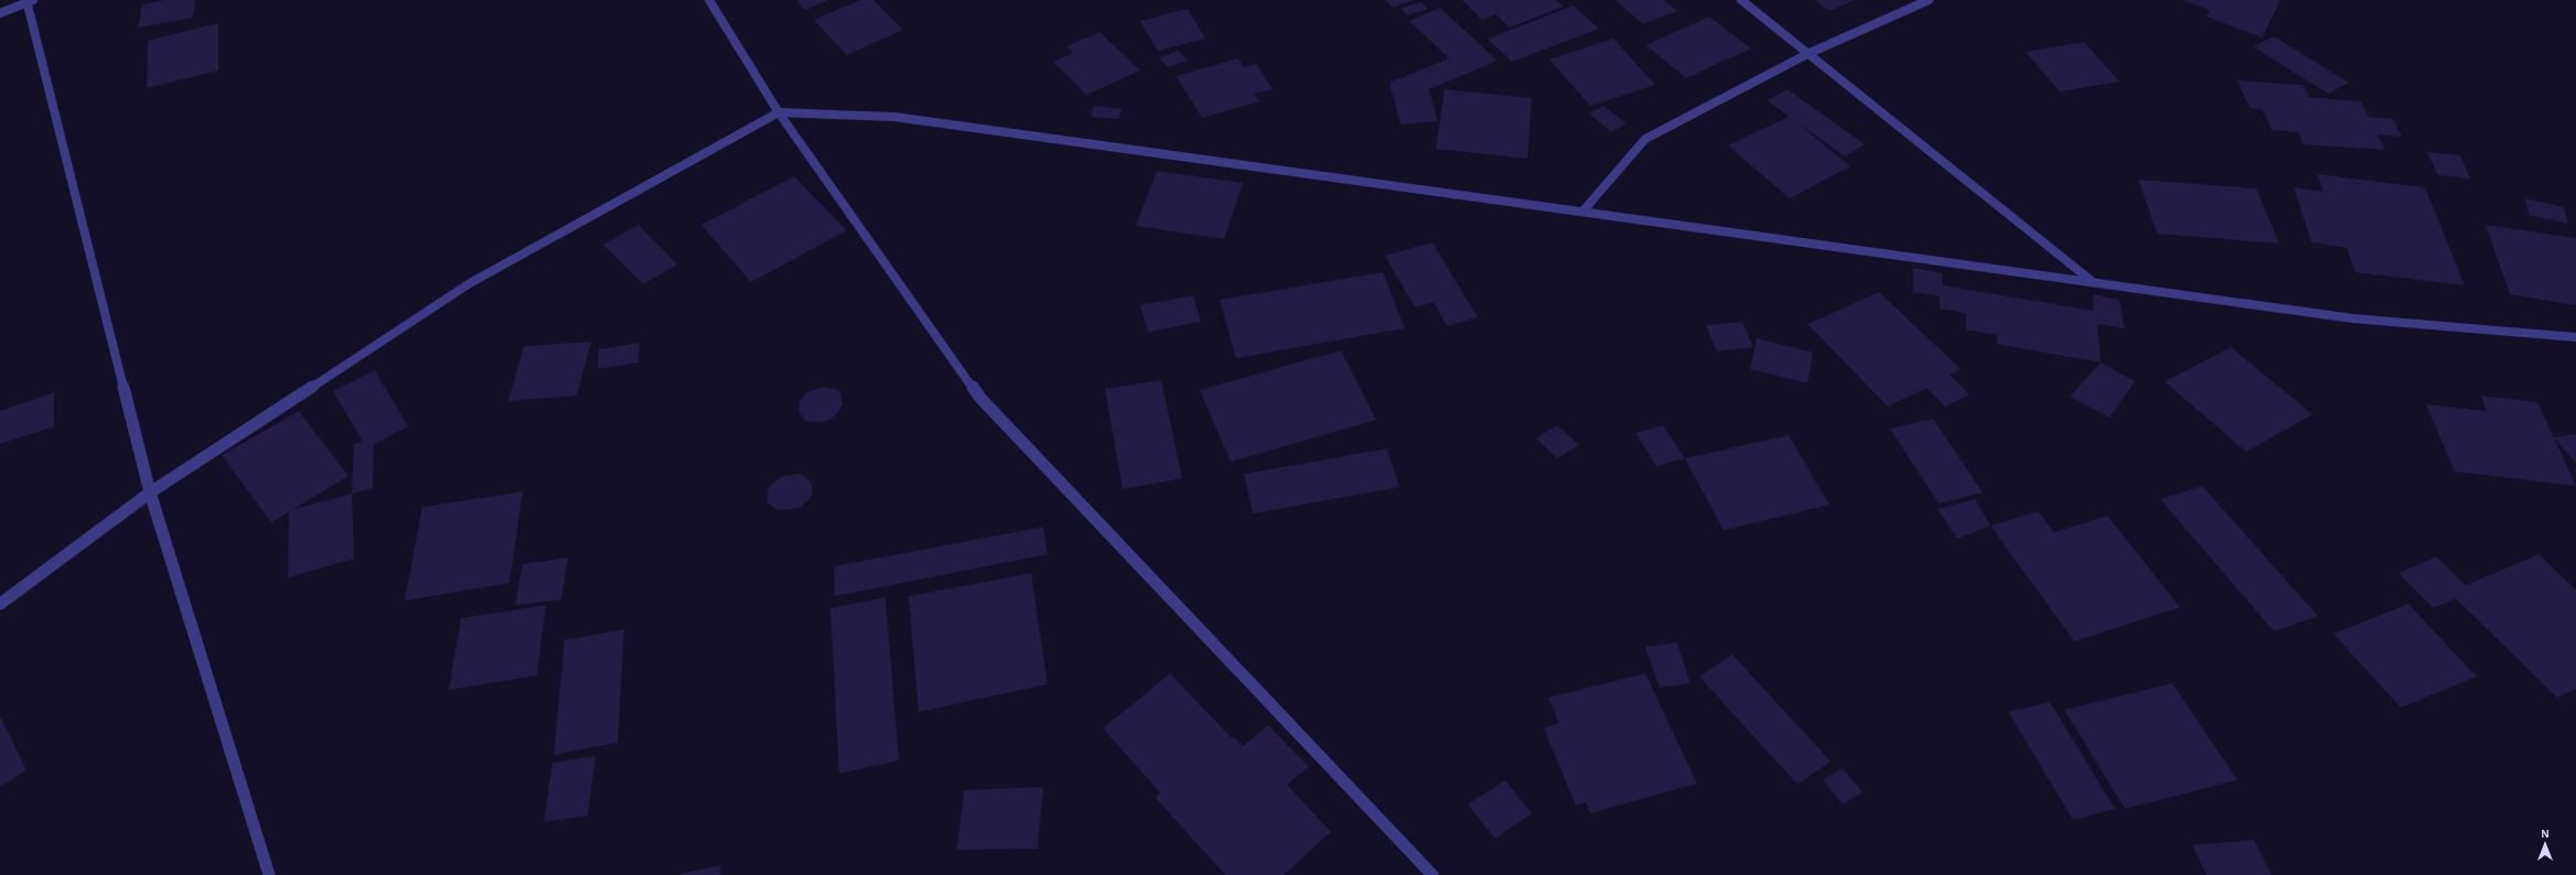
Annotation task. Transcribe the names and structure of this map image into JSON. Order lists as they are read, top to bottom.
{
  "north": "top"
}
